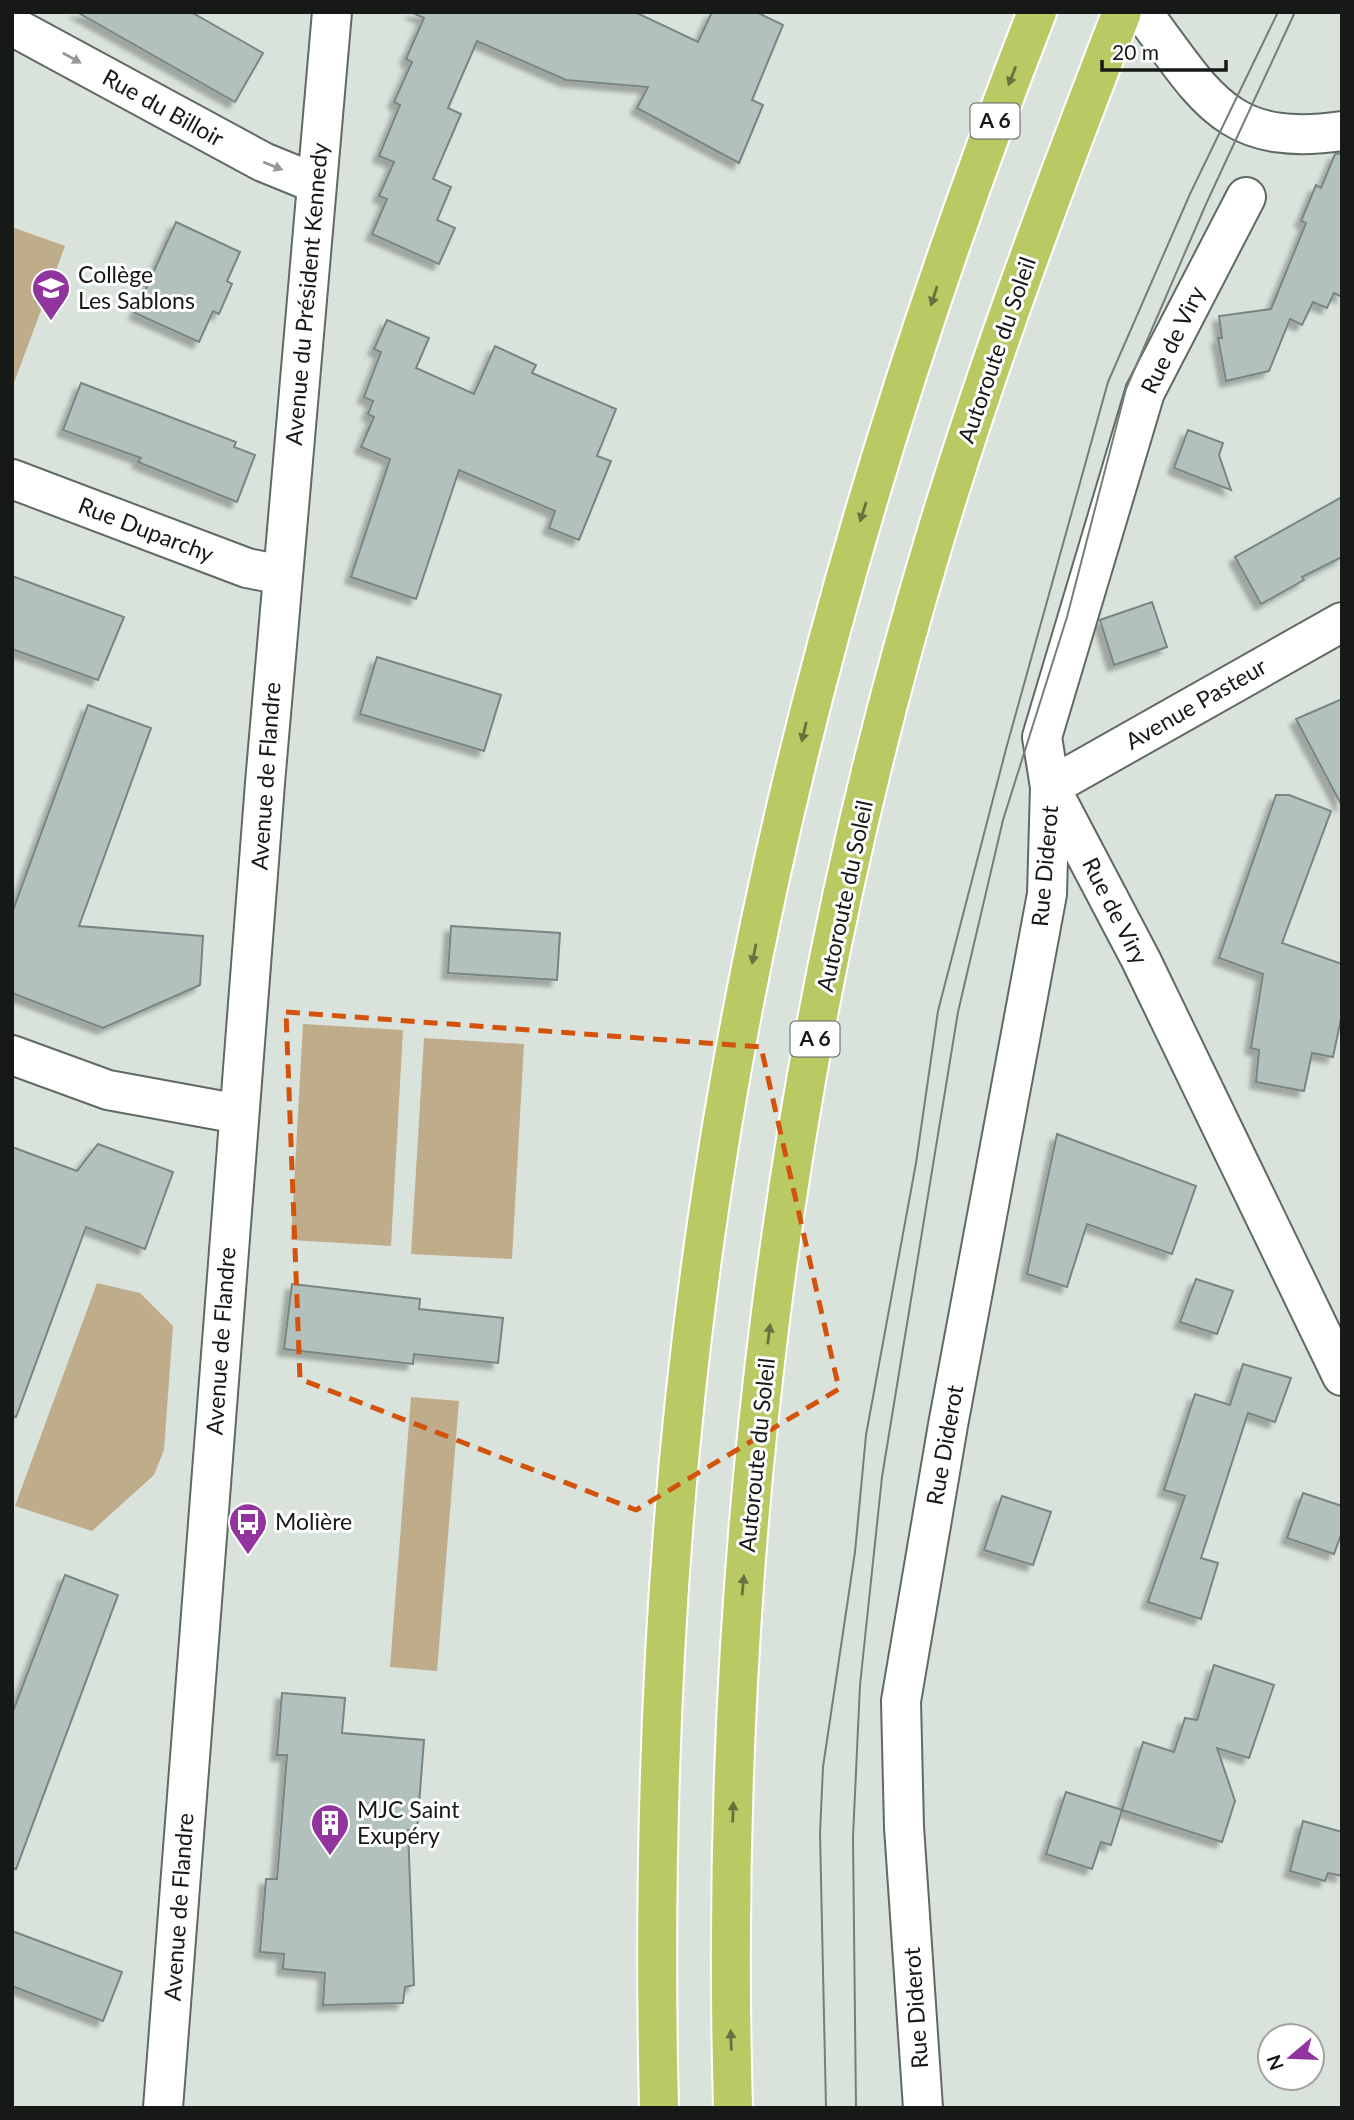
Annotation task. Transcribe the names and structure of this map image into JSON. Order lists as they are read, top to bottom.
{
  "streets": {
    "highway": ["A 6", "Autoroute du Soleil"],
    "street": [
      "Rue du Billoir",
      "Avenue du Président Kennedy",
      "Rue de Viry",
      "Rue Duparchy",
      "Avenue Pasteur",
      "Avenue de Flandre",
      "Rue Diderot"
    ]
  },
  "crossings": [
    ["Rue du Billoir", "Avenue du Président Kennedy"],
    ["Avenue du Président Kennedy", "Rue Duparchy"],
    ["Avenue du Président Kennedy", "Avenue de Flandre"],
    ["Rue de Viry", "Avenue Pasteur"],
    ["Rue de Viry", "Rue Diderot"],
    ["Rue Duparchy", "Avenue de Flandre"],
    ["Avenue Pasteur", "Rue Diderot"]
  ],
  "one_way": ["Rue du Billoir"],
  "places": {
    "school or university": ["Collège Les Sablons"],
    "bus stop": ["Molière"],
    "building": ["MJC Saint Exupéry"]
  },
  "scale_bar": "20 m",
  "north": "left"
}
